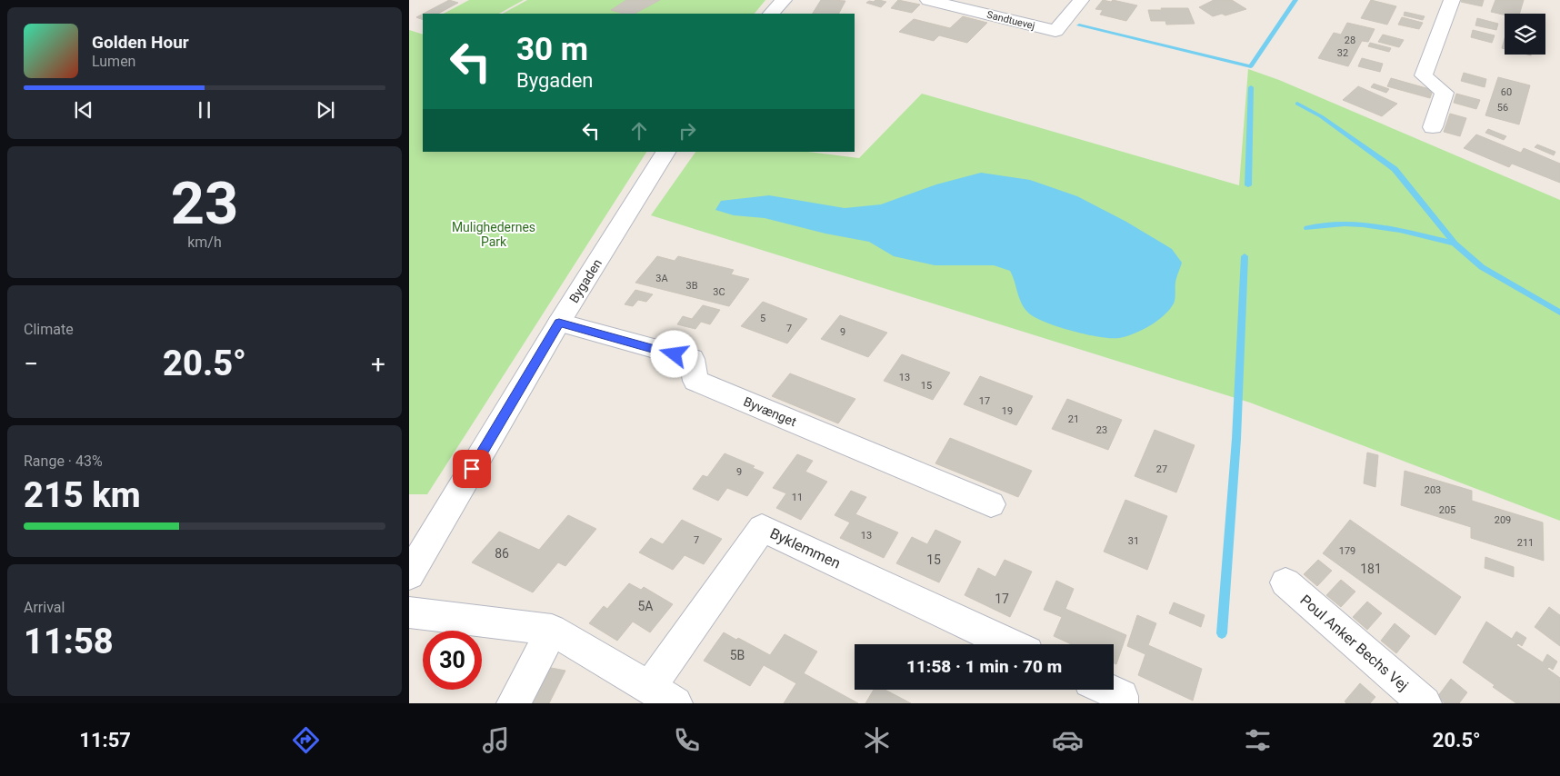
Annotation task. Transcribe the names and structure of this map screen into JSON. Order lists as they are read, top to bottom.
{
  "streets": {
    "street": [
      "Sandtuevej",
      "Bygaden",
      "Byvænget",
      "Byklemmen",
      "Poul Anker Bechs Vej"
    ]
  },
  "crossings": [
    ["Bygaden", "Byvænget"]
  ],
  "parks": ["Mulighedernes Park"],
  "house_numbers": [
    "28",
    "32",
    "60",
    "56",
    "3A",
    "3B",
    "3C",
    "5",
    "7",
    "9",
    "13",
    "15",
    "17",
    "19",
    "21",
    "23",
    "27",
    "9",
    "203",
    "11",
    "205",
    "209",
    "13",
    "7",
    "31",
    "211",
    "179",
    "86",
    "15",
    "181",
    "17",
    "5A",
    "5B"
  ],
  "page": {
    "turn": ["30 m", "Bygaden"],
    "song": ["Golden Hour", "Lumen"],
    "tile": [
      ["23", "km/h"],
      "Climate",
      ["Range · 43%", "215 km"],
      ["Arrival", "11:58"]
    ],
    "heat": ["−", "20.5°", "+"],
    "limit": "30",
    "trip": "11:58 · 1 min · 70 m",
    "tabs": ["11:57", "20.5°"]
  }
}
